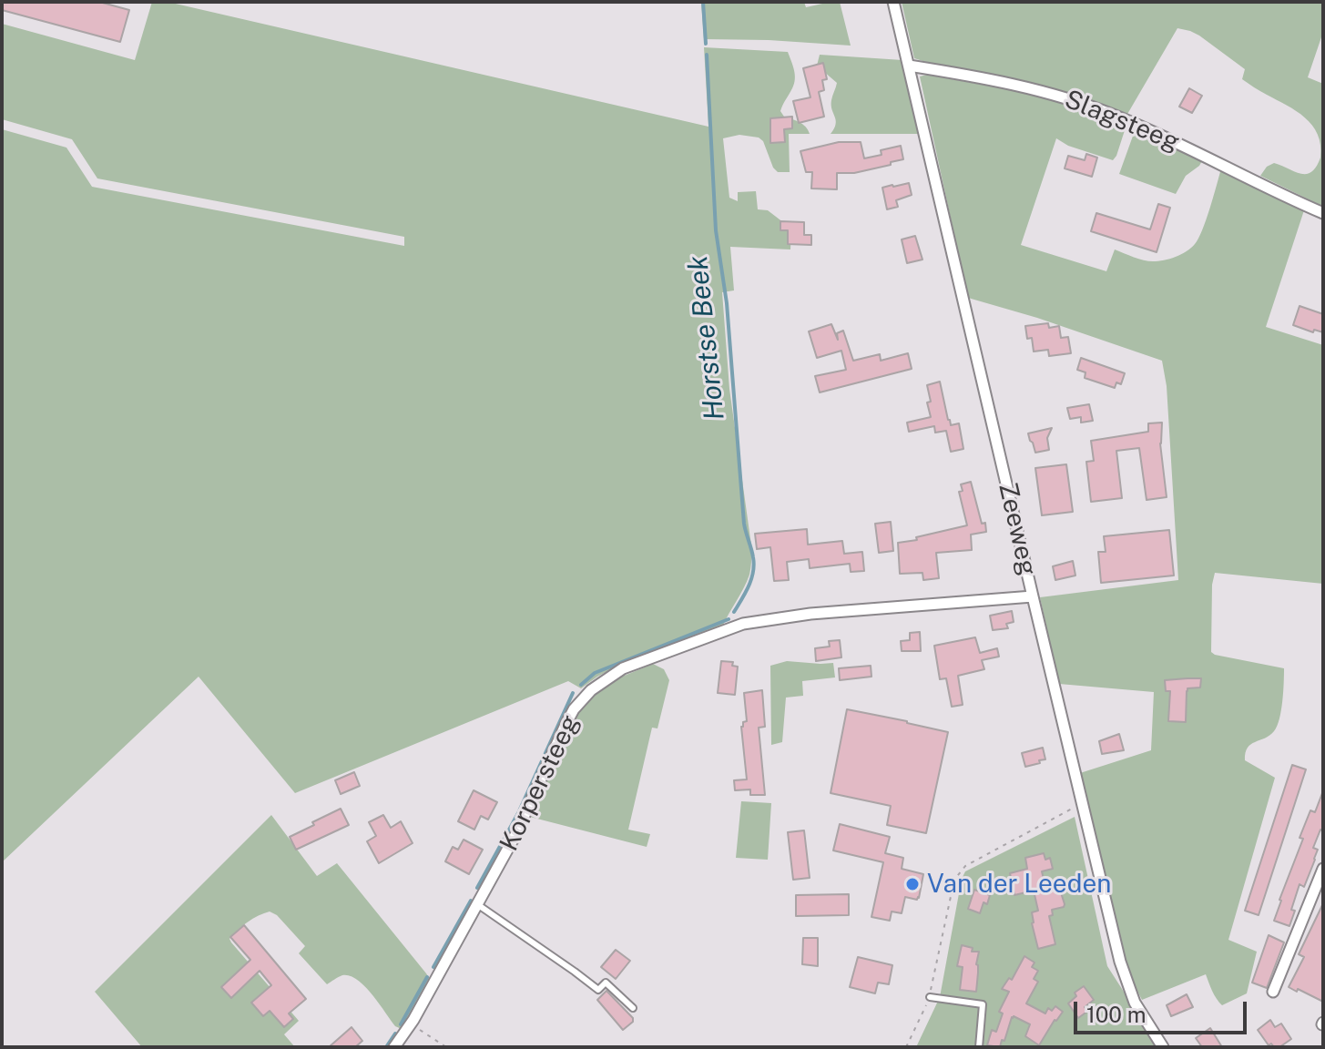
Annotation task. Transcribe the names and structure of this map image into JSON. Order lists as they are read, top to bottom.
{
  "streets": {
    "street": ["Slagsteeg", "Zeeweg", "Korpersteeg"]
  },
  "crossings": [
    ["Slagsteeg", "Zeeweg"],
    ["Zeeweg", "Korpersteeg"]
  ],
  "water": ["Horstse Beek"],
  "places": ["Van der Leeden"],
  "scale_bar": "100 m"
}
